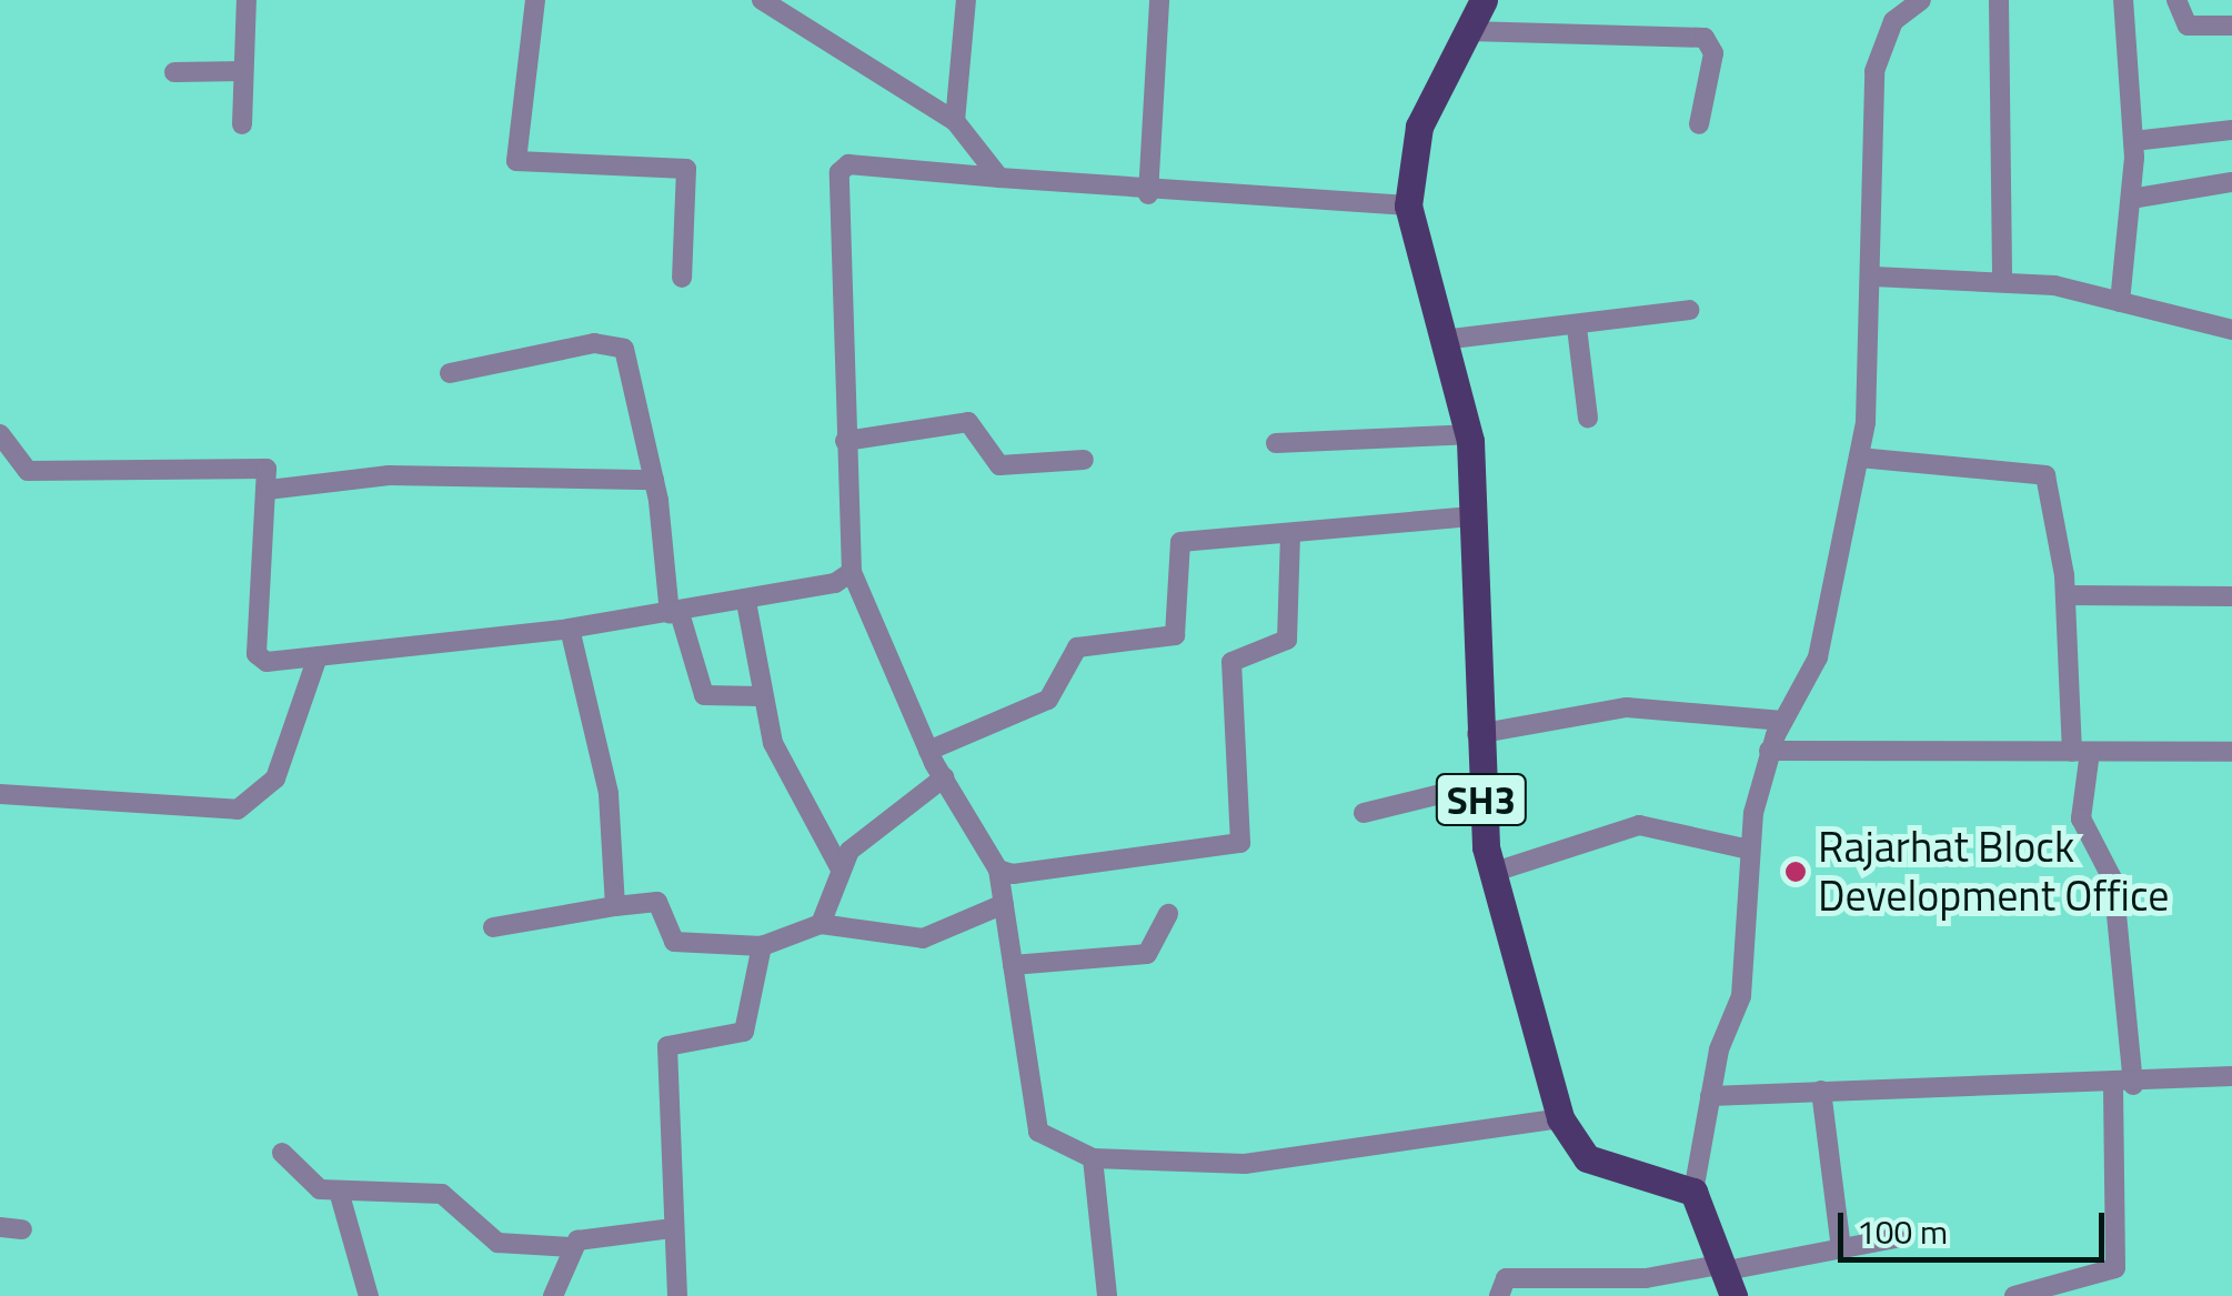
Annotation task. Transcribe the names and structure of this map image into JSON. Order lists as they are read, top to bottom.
{
  "streets": {
    "main road": ["SH3"]
  },
  "places": ["Rajarhat Block Development Office"],
  "scale_bar": "100 m"
}
